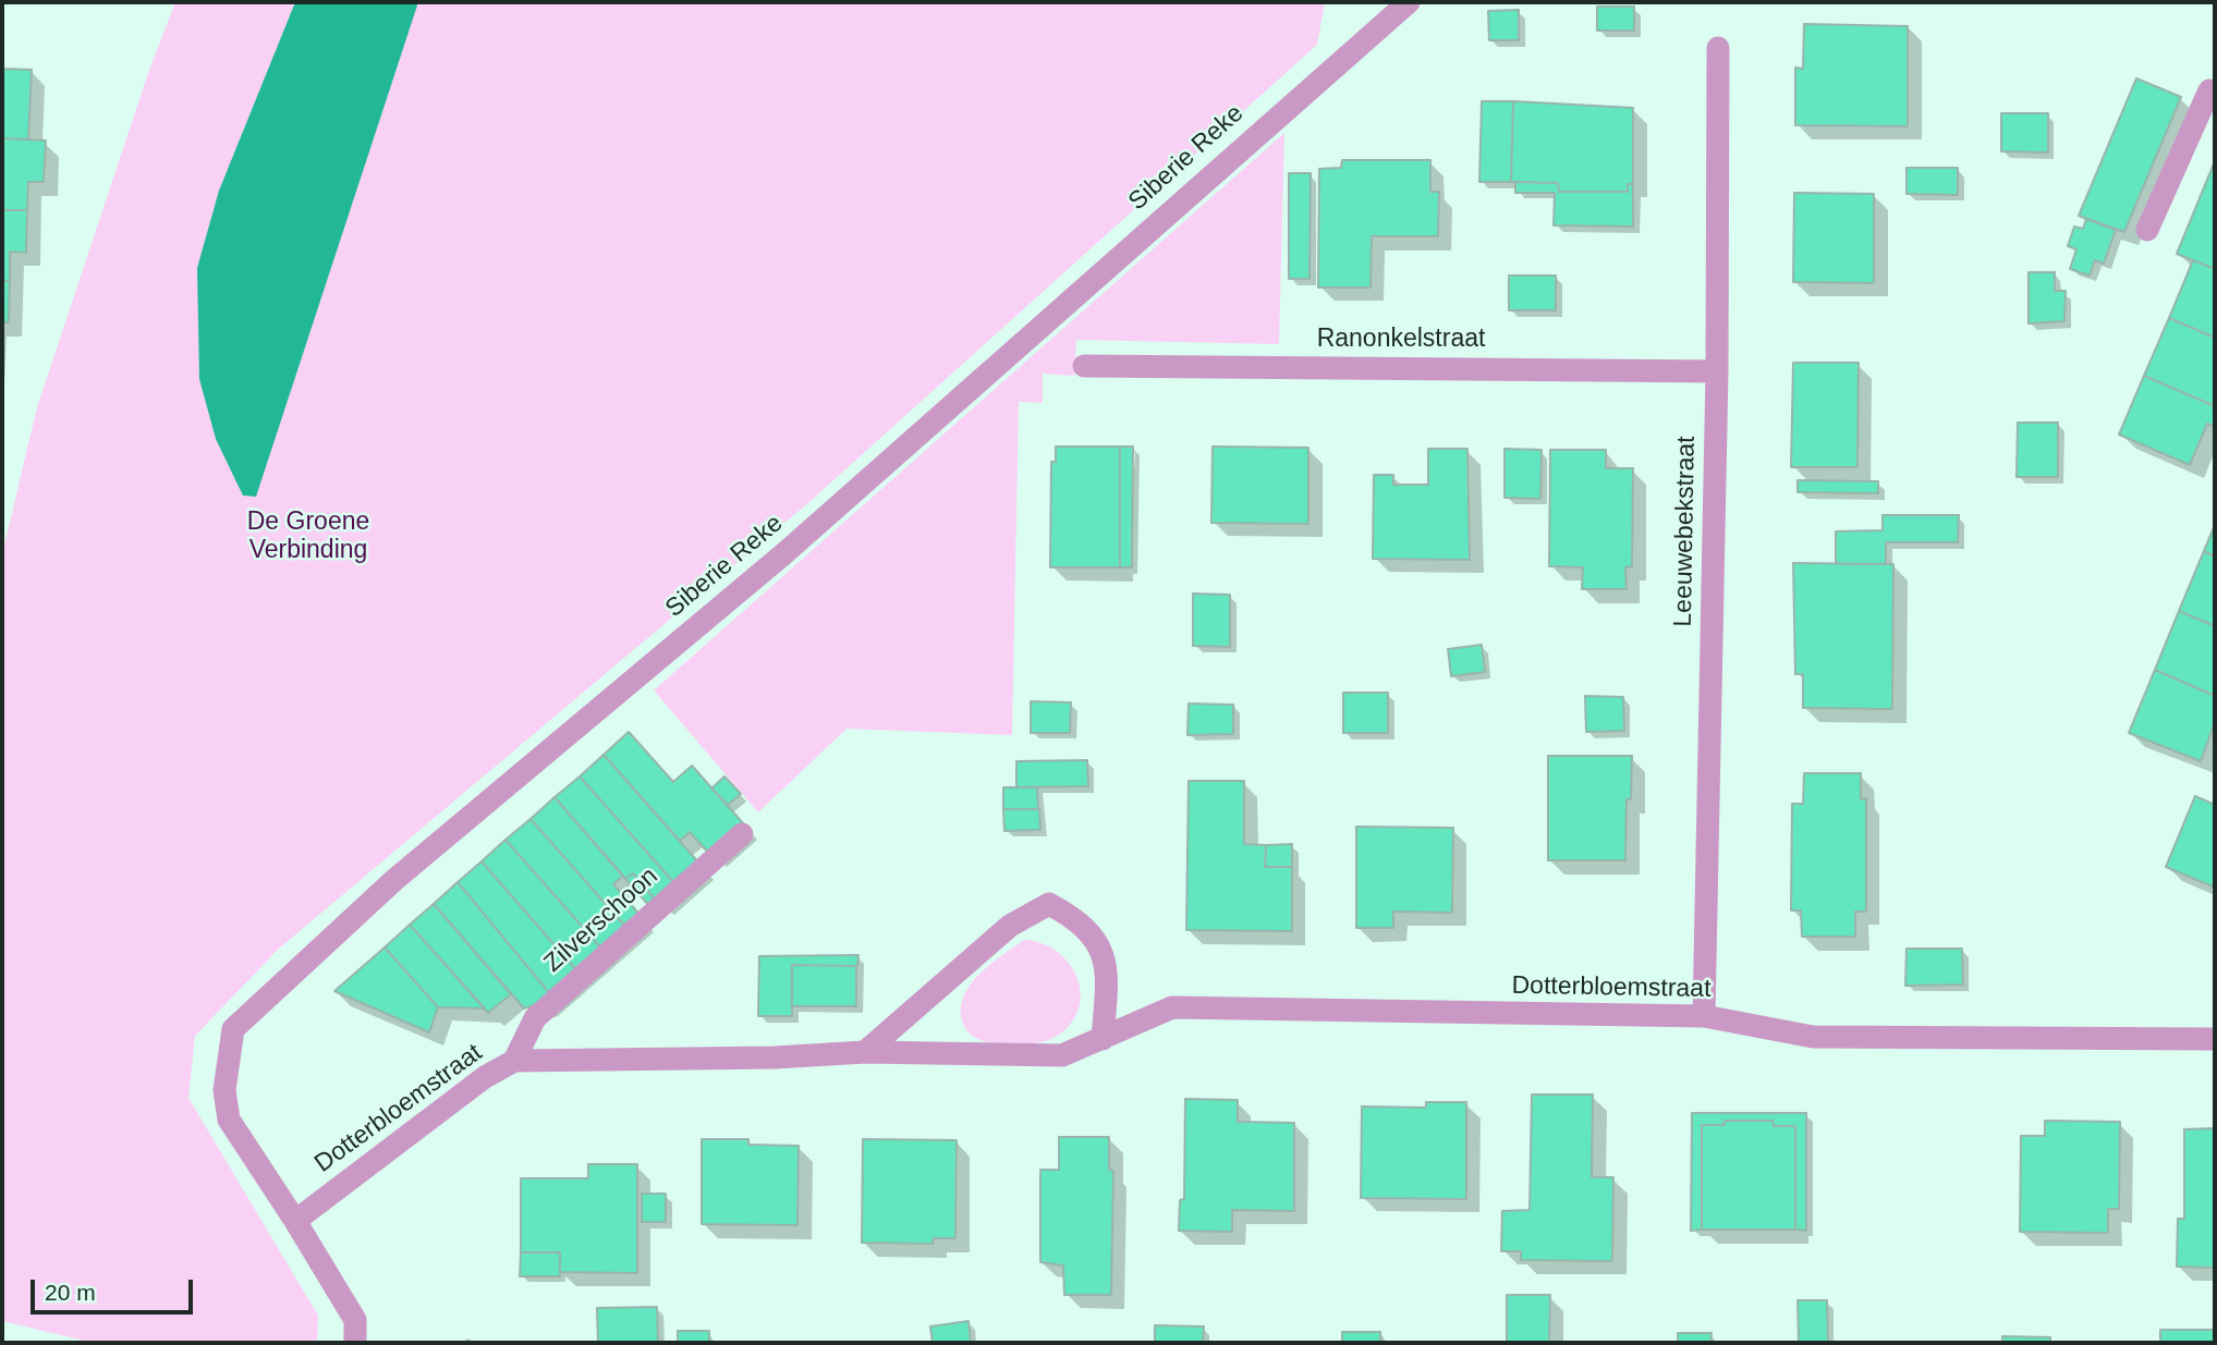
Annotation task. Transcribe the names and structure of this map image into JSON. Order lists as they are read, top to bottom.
{
  "streets": {
    "street": [
      "Siberie Reke",
      "Ranonkelstraat",
      "Leeuwebekstraat",
      "Zilverschoon",
      "Dotterbloemstraat"
    ]
  },
  "crossings": [
    ["Siberie Reke", "Dotterbloemstraat"],
    ["Ranonkelstraat", "Leeuwebekstraat"],
    ["Leeuwebekstraat", "Dotterbloemstraat"],
    ["Zilverschoon", "Dotterbloemstraat"]
  ],
  "parks": ["De Groene Verbinding"],
  "scale_bar": "20 m"
}
